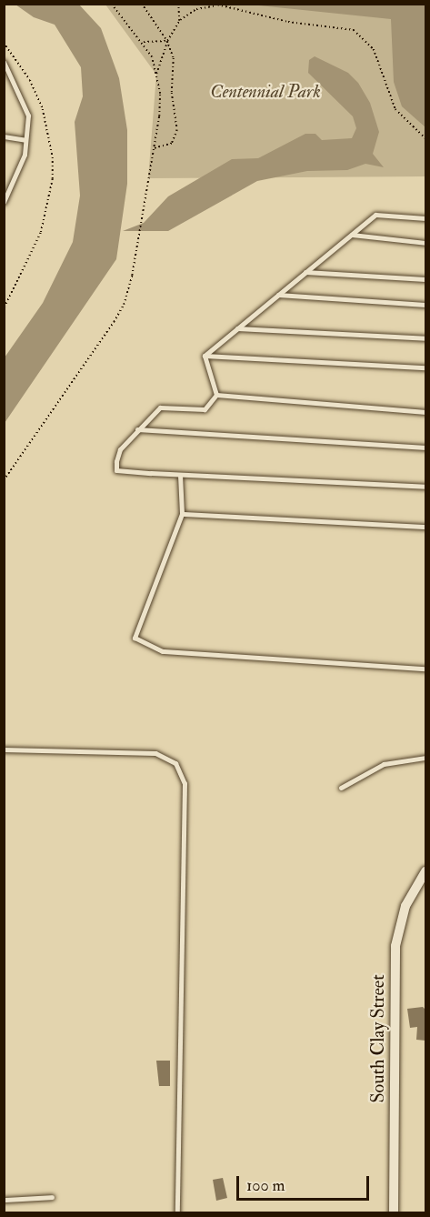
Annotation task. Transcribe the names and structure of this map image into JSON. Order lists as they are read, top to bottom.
{
  "streets": {
    "street": ["South Clay Street"]
  },
  "parks": ["Centennial Park"],
  "scale_bar": "100 m"
}
